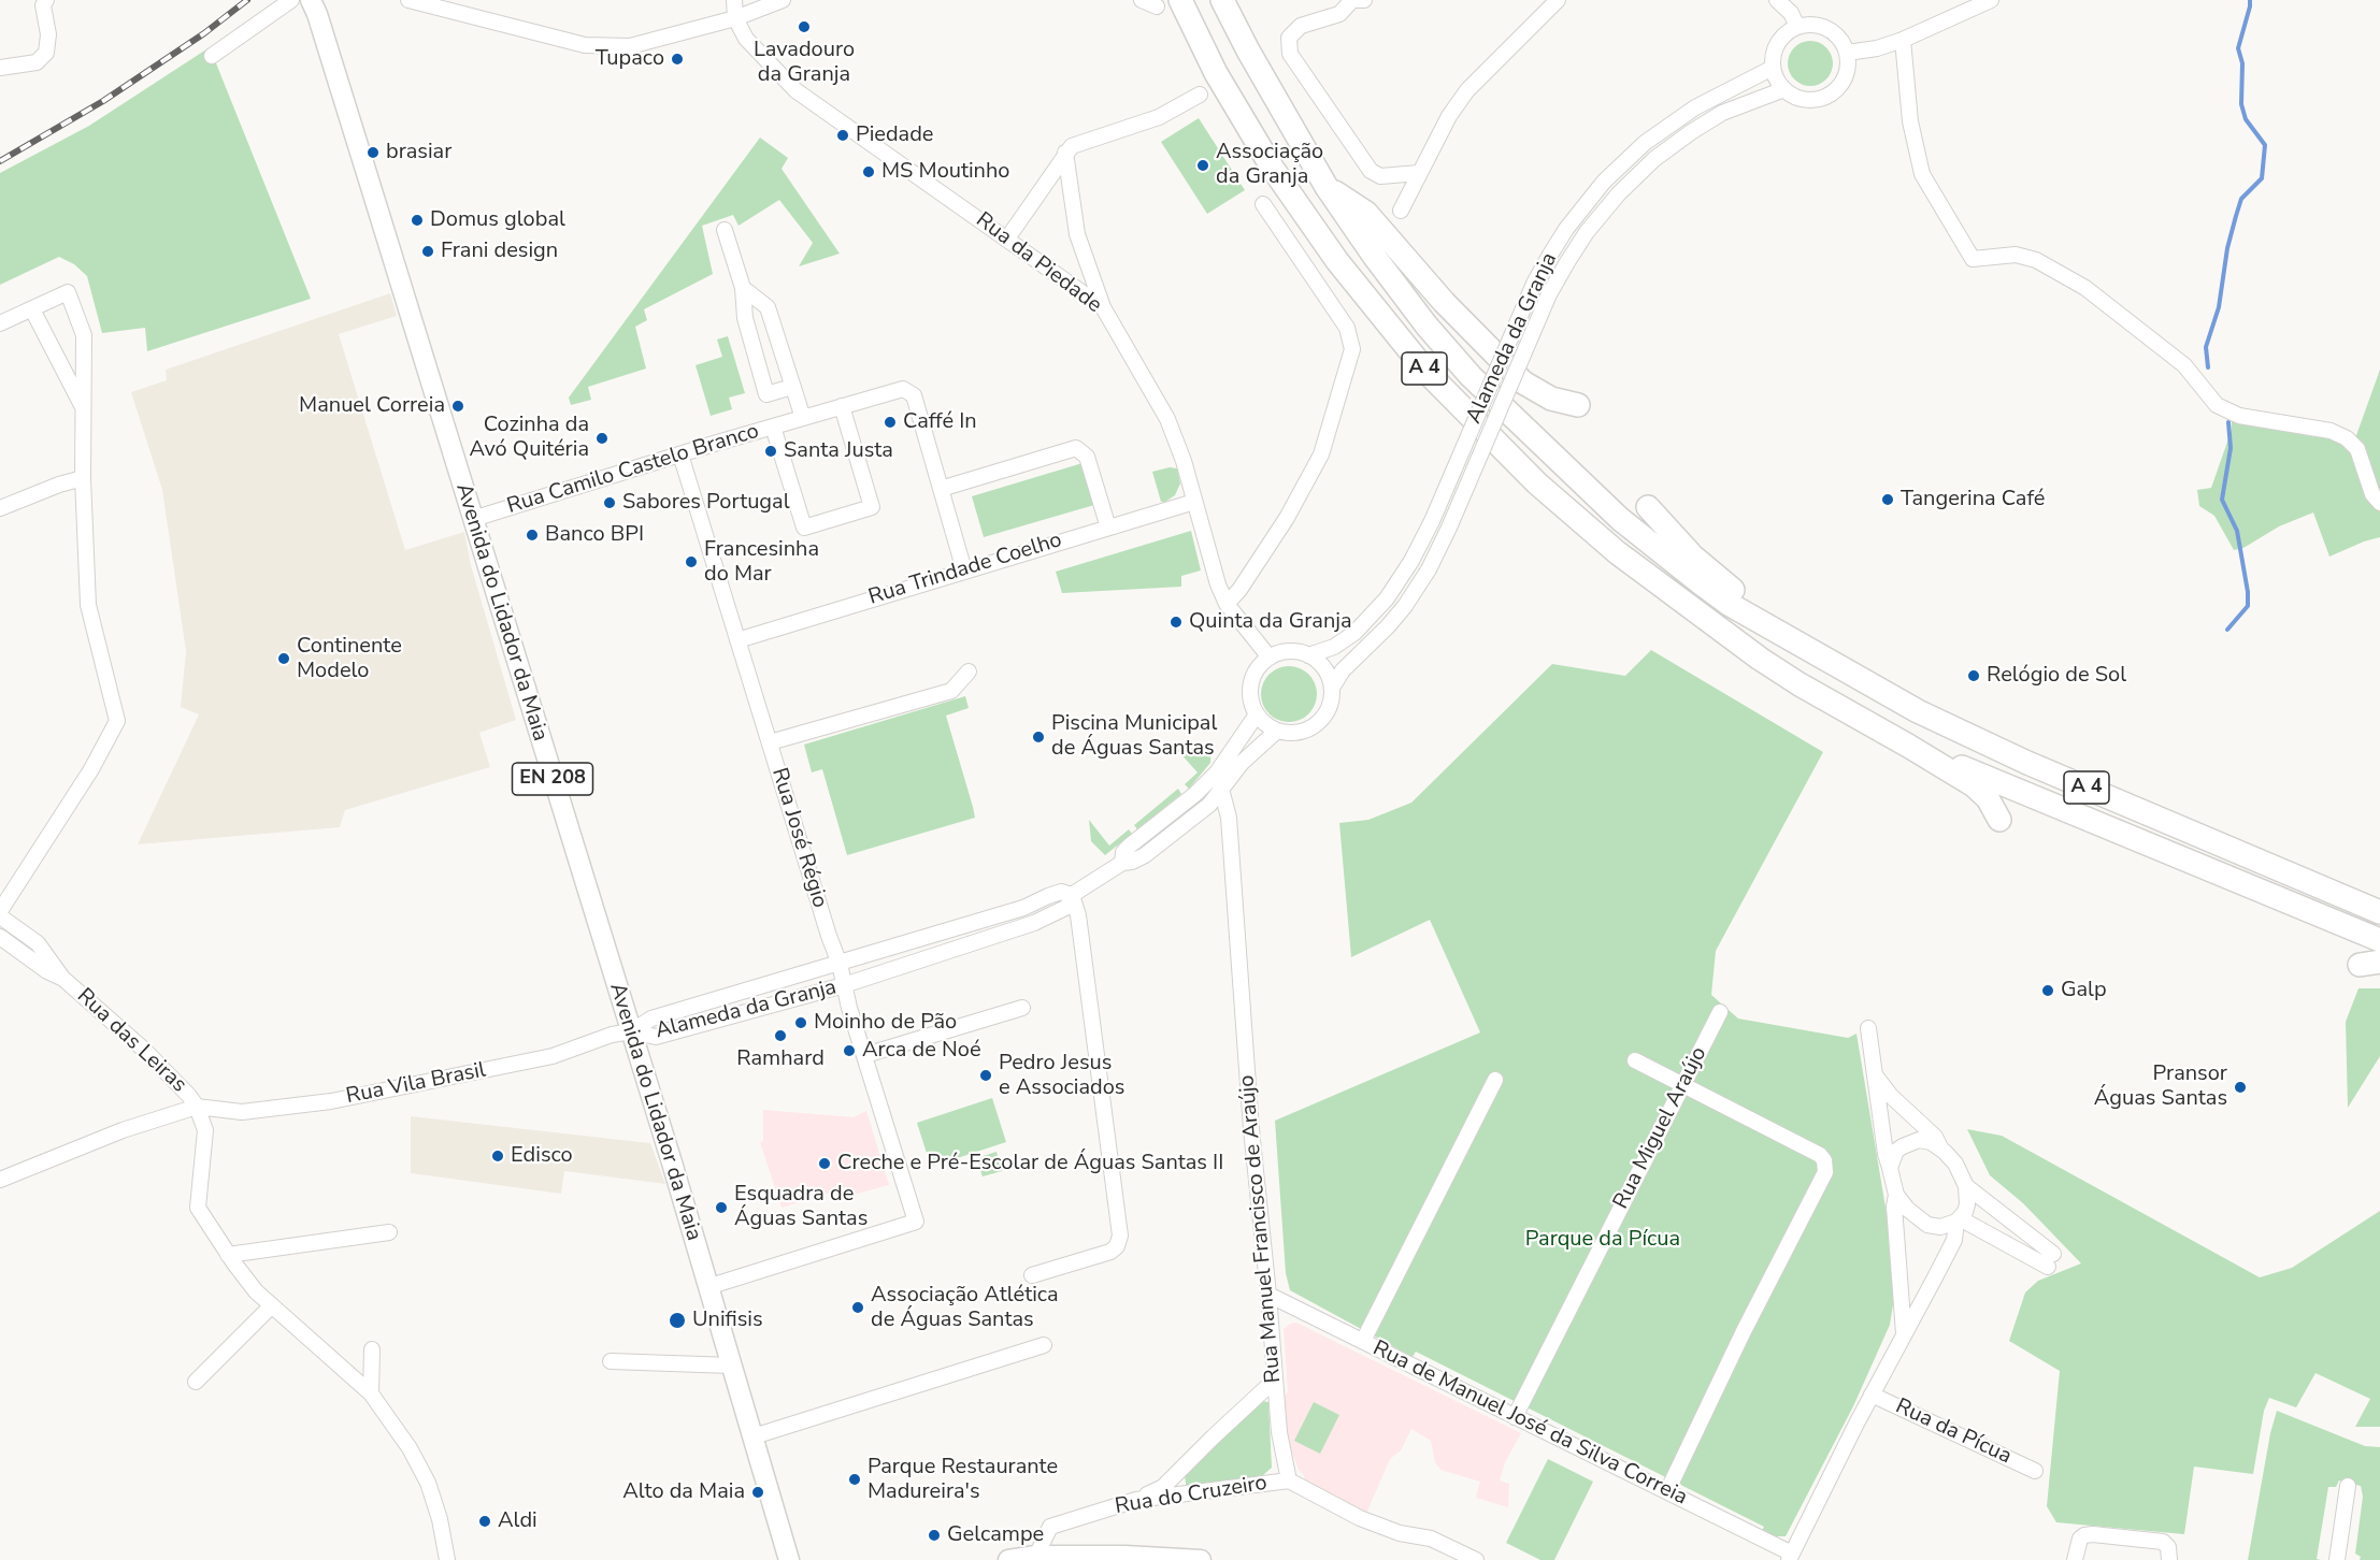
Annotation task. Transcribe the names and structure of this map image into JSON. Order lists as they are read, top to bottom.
{
  "streets": {
    "highway": ["A 4"],
    "main road": ["Avenida do Lidador da Maia", "EN 208"],
    "street": [
      "Rua da Piedade",
      "Alameda da Granja",
      "Rua Camilo Castelo Branco",
      "Rua Trindade Coelho",
      "Rua José Régio",
      "Rua das Leiras",
      "Rua Vila Brasil",
      "Rua Miguel Araújo",
      "Rua Manuel Francisco de Araújo",
      "Rua de Manuel José da Silva Correia",
      "Rua da Pícua",
      "Rua do Cruzeiro"
    ]
  },
  "crossings": [
    ["Rua da Piedade", "Alameda da Granja"],
    ["Rua da Piedade", "Rua Trindade Coelho"],
    ["Alameda da Granja", "Avenida do Lidador da Maia"],
    ["Alameda da Granja", "Rua José Régio"],
    ["Alameda da Granja", "Rua Vila Brasil"],
    ["Alameda da Granja", "Rua Manuel Francisco de Araújo"],
    ["Rua Camilo Castelo Branco", "Rua Trindade Coelho"],
    ["Rua Camilo Castelo Branco", "Avenida do Lidador da Maia"],
    ["Rua Camilo Castelo Branco", "Rua José Régio"],
    ["Rua Trindade Coelho", "Rua José Régio"],
    ["Avenida do Lidador da Maia", "Rua José Régio"],
    ["Avenida do Lidador da Maia", "Rua Vila Brasil"],
    ["Rua das Leiras", "Rua Vila Brasil"],
    ["Rua Miguel Araújo", "Rua de Manuel José da Silva Correia"],
    ["Rua Manuel Francisco de Araújo", "Rua de Manuel José da Silva Correia"],
    ["Rua Manuel Francisco de Araújo", "Rua do Cruzeiro"]
  ],
  "parks": ["Parque da Pícua"],
  "places": [
    "Lavadouro da Granja",
    "Tupaco",
    "Piedade",
    "brasiar",
    "Associação da Granja",
    "MS Moutinho",
    "Domus global",
    "Frani design",
    "Manuel Correia",
    "Caffé In",
    "Cozinha da Avó Quitéria",
    "Santa Justa",
    "Tangerina Café",
    "Sabores Portugal",
    "Banco BPI",
    "Francesinha do Mar",
    "Quinta da Granja",
    "Continente Modelo",
    "Relógio de Sol",
    "Piscina Municipal de Águas Santas",
    "Galp",
    "Moinho de Pão",
    "Ramhard",
    "Arca de Noé",
    "Pedro Jesus e Associados",
    "Pransor Águas Santas",
    "Edisco",
    "Creche e Pré-Escolar de Águas Santas II",
    "Esquadra de Águas Santas",
    "Associação Atlética de Águas Santas",
    "Unifisis",
    "Parque Restaurante Madureira's",
    "Alto da Maia",
    "Aldi",
    "Gelcampe"
  ]
}
